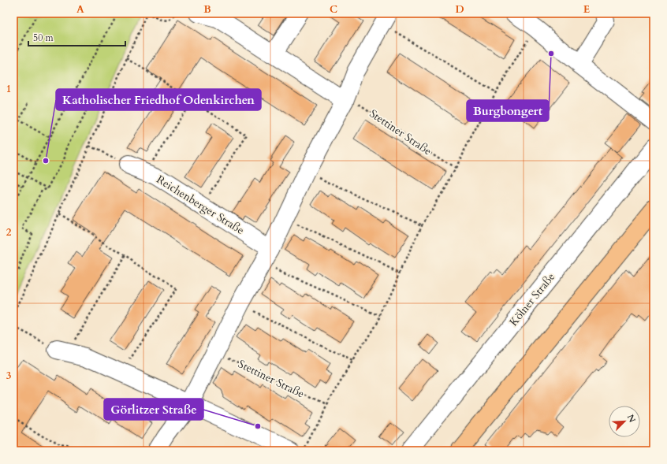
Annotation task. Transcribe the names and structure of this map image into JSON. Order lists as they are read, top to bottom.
{
  "streets": {
    "street": ["Reichenberger Straße", "Kölner Straße"],
    "path": ["Stettiner Straße"]
  },
  "places": ["Burgbongert", "Katholischer Friedhof Odenkirchen", "Görlitzer Straße"],
  "scale_bar": "50 m",
  "north": "top right",
  "grid": {
    "columns": [
      "A",
      "B",
      "C",
      "D",
      "E"
    ],
    "rows": ["1", "2", "3"]
  }
}
